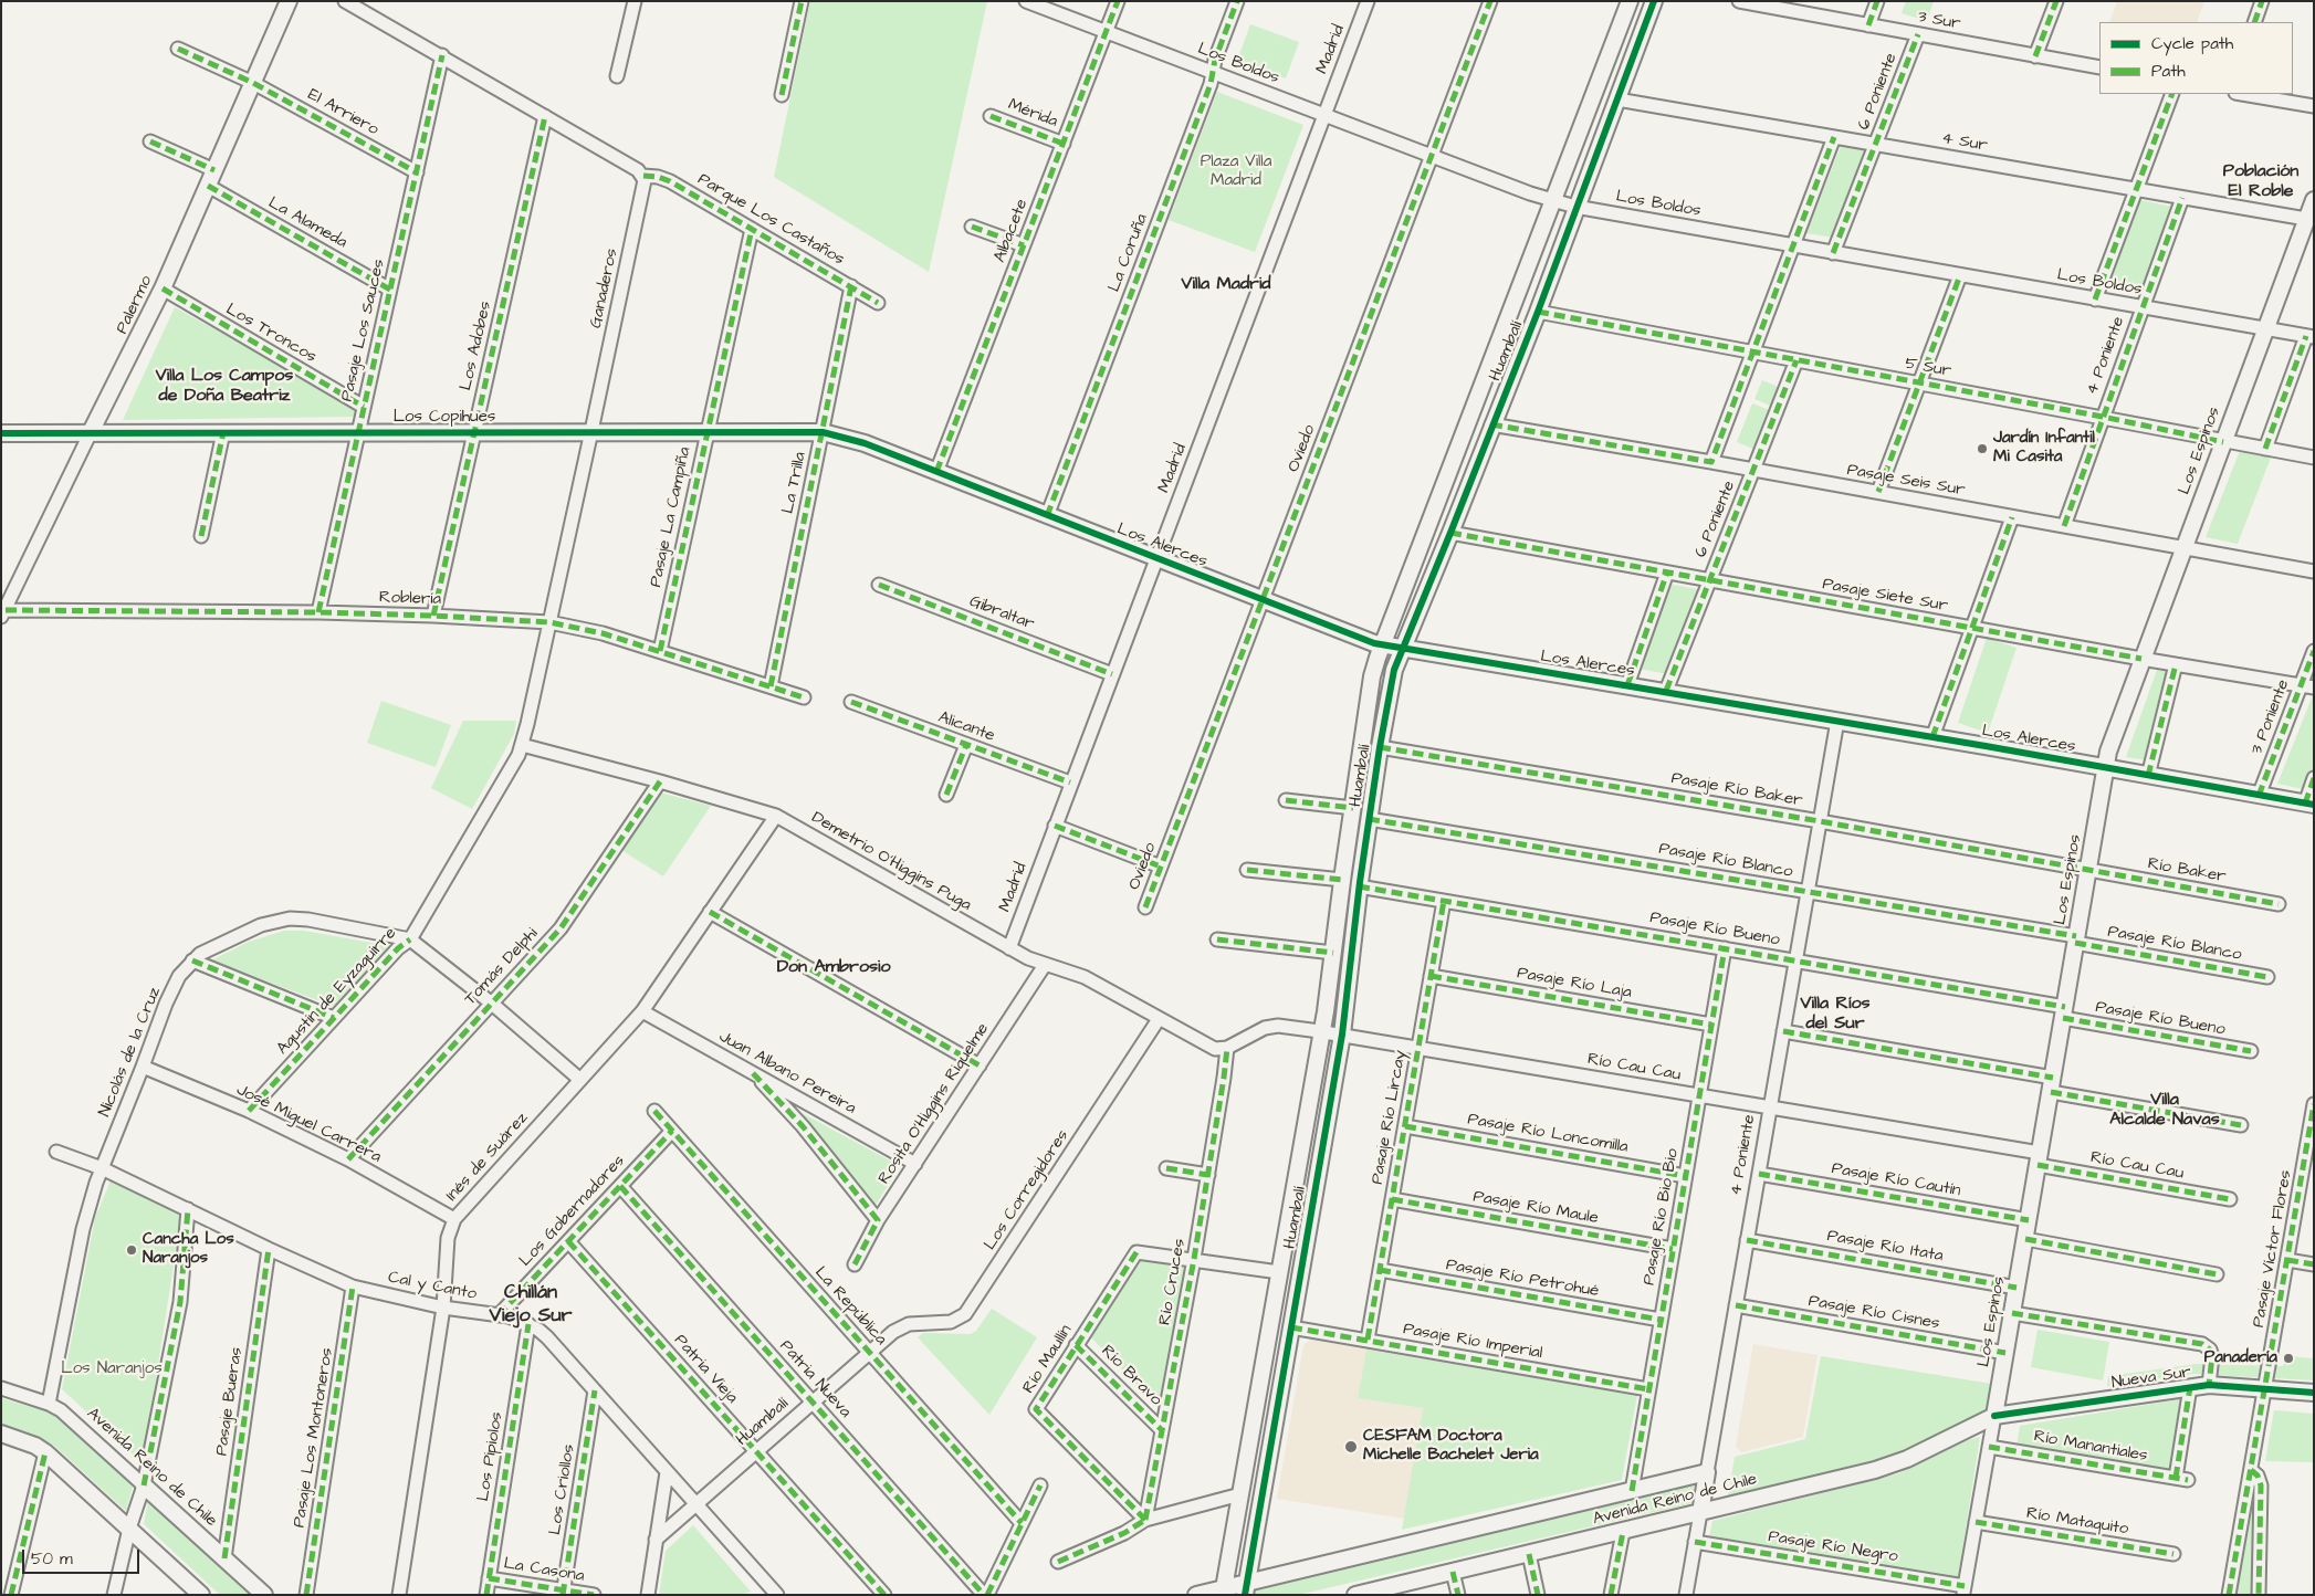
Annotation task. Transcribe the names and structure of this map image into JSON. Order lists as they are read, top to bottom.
{
  "streets": {
    "street": [
      "3 Sur",
      "Madrid",
      "Los Boldos",
      "6 Poniente",
      "El Arriero",
      "Mérida",
      "4 Sur",
      "Parque Los Castaños",
      "La Alameda",
      "Albacete",
      "La Coruña",
      "Ganaderos",
      "Palermo",
      "Pasaje Los Sauces",
      "Los Troncos",
      "Los Adobes",
      "Huambalí",
      "4 Poniente",
      "5 Sur",
      "Los Copihues",
      "Oviedo",
      "Los Espinos",
      "Pasaje Seis Sur",
      "La Trilla",
      "Pasaje La Campiña",
      "Los Alerces",
      "Pasaje Siete Sur",
      "Roblería",
      "Gibraltar",
      "3 Poniente",
      "Alicante",
      "Pasaje Río Baker",
      "Pasaje Río Blanco",
      "Demetrio O'Higgins Puga",
      "Río Baker",
      "Pasaje Río Bueno",
      "Tomás Delphi",
      "Pasaje Río Laja",
      "Agustín de Eyzaguirre",
      "Nicolás de la Cruz",
      "Río Cau Cau",
      "Juan Albano Pereira",
      "Rosita O'Higgins Riquelme",
      "Pasaje Río Lircay",
      "José Miguel Carrera",
      "Pasaje Río Loncomilla",
      "Inés de Suárez",
      "Pasaje Río Cautín",
      "Los Corregidores",
      "Pasaje Río Maule",
      "Los Gobernadores",
      "Pasaje Río Bio Bio",
      "Pasaje Río Itata",
      "Pasaje Víctor Flores",
      "Pasaje Río Petrohué",
      "Río Cruces",
      "Cal y Canto",
      "La República",
      "Pasaje Río Cisnes",
      "Pasaje Río Imperial",
      "Río Maullín",
      "Patria Vieja",
      "Río Bravo",
      "Nueva Sur",
      "Patria Nueva",
      "Pasaje Bueras",
      "Pasaje Los Montoneros",
      "Río Manantiales",
      "Los Pipiolos",
      "Avenida Reino de Chile",
      "Los Criollos",
      "Río Mataquito",
      "Pasaje Río Negro",
      "La Casona"
    ]
  },
  "crossings": [
    ["3 Sur", "6 Poniente"],
    ["Madrid", "Los Boldos"],
    ["Madrid", "Los Alerces"],
    ["Madrid", "Gibraltar"],
    ["Madrid", "Alicante"],
    ["Madrid", "Demetrio O'Higgins Puga"],
    ["Los Boldos", "6 Poniente"],
    ["Los Boldos", "Albacete"],
    ["Los Boldos", "La Coruña"],
    ["Los Boldos", "Huambalí"],
    ["Los Boldos", "4 Poniente"],
    ["Los Boldos", "Oviedo"],
    ["Los Boldos", "Los Espinos"],
    ["6 Poniente", "4 Sur"],
    ["6 Poniente", "5 Sur"],
    ["6 Poniente", "Pasaje Seis Sur"],
    ["6 Poniente", "Los Alerces"],
    ["6 Poniente", "Pasaje Siete Sur"],
    ["El Arriero", "Palermo"],
    ["El Arriero", "Pasaje Los Sauces"],
    ["Mérida", "Albacete"],
    ["4 Sur", "Huambalí"],
    ["4 Sur", "4 Poniente"],
    ["4 Sur", "Los Espinos"],
    ["Parque Los Castaños", "Ganaderos"],
    ["Parque Los Castaños", "La Trilla"],
    ["Parque Los Castaños", "Pasaje La Campiña"],
    ["La Alameda", "Palermo"],
    ["La Alameda", "Pasaje Los Sauces"],
    ["Albacete", "Los Alerces"],
    ["La Coruña", "Los Alerces"],
    ["Ganaderos", "Los Copihues"],
    ["Ganaderos", "Roblería"],
    ["Ganaderos", "Demetrio O'Higgins Puga"],
    ["Ganaderos", "Agustín de Eyzaguirre"],
    ["Palermo", "Los Troncos"],
    ["Palermo", "Los Copihues"],
    ["Palermo", "Roblería"],
    ["Pasaje Los Sauces", "Los Troncos"],
    ["Pasaje Los Sauces", "Los Copihues"],
    ["Pasaje Los Sauces", "Roblería"],
    ["Los Adobes", "Los Copihues"],
    ["Los Adobes", "Roblería"],
    ["Huambalí", "5 Sur"],
    ["Huambalí", "Pasaje Seis Sur"],
    ["Huambalí", "Los Alerces"],
    ["Huambalí", "Pasaje Siete Sur"],
    ["Huambalí", "Pasaje Río Baker"],
    ["Huambalí", "Pasaje Río Blanco"],
    ["Huambalí", "Pasaje Río Bueno"],
    ["Huambalí", "Río Cau Cau"],
    ["Huambalí", "Los Corregidores"],
    ["Huambalí", "Cal y Canto"],
    ["Huambalí", "La República"],
    ["Huambalí", "Pasaje Río Imperial"],
    ["Huambalí", "Patria Vieja"],
    ["Huambalí", "Patria Nueva"],
    ["Huambalí", "Avenida Reino de Chile"],
    ["4 Poniente", "5 Sur"],
    ["4 Poniente", "Pasaje Seis Sur"],
    ["4 Poniente", "Los Alerces"],
    ["4 Poniente", "Pasaje Río Baker"],
    ["4 Poniente", "Pasaje Río Blanco"],
    ["4 Poniente", "Pasaje Río Bueno"],
    ["4 Poniente", "Río Cau Cau"],
    ["4 Poniente", "Pasaje Río Cautín"],
    ["4 Poniente", "Pasaje Río Itata"],
    ["4 Poniente", "Pasaje Río Cisnes"],
    ["4 Poniente", "Avenida Reino de Chile"],
    ["4 Poniente", "Pasaje Río Negro"],
    ["5 Sur", "Los Espinos"],
    ["Los Copihues", "La Trilla"],
    ["Los Copihues", "Pasaje La Campiña"],
    ["Los Copihues", "Los Alerces"],
    ["Oviedo", "Los Alerces"],
    ["Los Espinos", "Pasaje Seis Sur"],
    ["Los Espinos", "Los Alerces"],
    ["Los Espinos", "Pasaje Siete Sur"],
    ["Los Espinos", "Pasaje Río Baker"],
    ["Los Espinos", "Pasaje Río Blanco"],
    ["Los Espinos", "Río Baker"],
    ["Los Espinos", "Pasaje Río Bueno"],
    ["Los Espinos", "Río Cau Cau"],
    ["Los Espinos", "Pasaje Río Cautín"],
    ["Los Espinos", "Pasaje Río Itata"],
    ["Los Espinos", "Pasaje Río Cisnes"],
    ["Los Espinos", "Nueva Sur"],
    ["Los Espinos", "Río Manantiales"],
    ["Los Espinos", "Avenida Reino de Chile"],
    ["Los Espinos", "Río Mataquito"],
    ["Los Espinos", "Pasaje Río Negro"],
    ["La Trilla", "Roblería"],
    ["Pasaje La Campiña", "Roblería"],
    ["Los Alerces", "3 Poniente"],
    ["Pasaje Siete Sur", "3 Poniente"],
    ["Pasaje Río Baker", "Río Baker"],
    ["Demetrio O'Higgins Puga", "Tomás Delphi"],
    ["Demetrio O'Higgins Puga", "Agustín de Eyzaguirre"],
    ["Demetrio O'Higgins Puga", "Río Cau Cau"],
    ["Demetrio O'Higgins Puga", "Rosita O'Higgins Riquelme"],
    ["Demetrio O'Higgins Puga", "Inés de Suárez"],
    ["Demetrio O'Higgins Puga", "Los Corregidores"],
    ["Demetrio O'Higgins Puga", "Río Cruces"],
    ["Pasaje Río Bueno", "Pasaje Río Lircay"],
    ["Pasaje Río Bueno", "Pasaje Río Bio Bio"],
    ["Tomás Delphi", "Nicolás de la Cruz"],
    ["Tomás Delphi", "José Miguel Carrera"],
    ["Pasaje Río Laja", "Pasaje Río Lircay"],
    ["Pasaje Río Laja", "Pasaje Río Bio Bio"],
    ["Agustín de Eyzaguirre", "Nicolás de la Cruz"],
    ["Agustín de Eyzaguirre", "José Miguel Carrera"],
    ["Nicolás de la Cruz", "José Miguel Carrera"],
    ["Nicolás de la Cruz", "Inés de Suárez"],
    ["Nicolás de la Cruz", "Cal y Canto"],
    ["Nicolás de la Cruz", "Avenida Reino de Chile"],
    ["Río Cau Cau", "Pasaje Río Lircay"],
    ["Río Cau Cau", "Pasaje Río Bio Bio"],
    ["Río Cau Cau", "Río Cruces"],
    ["Juan Albano Pereira", "Rosita O'Higgins Riquelme"],
    ["Juan Albano Pereira", "Inés de Suárez"],
    ["Pasaje Río Lircay", "Pasaje Río Loncomilla"],
    ["Pasaje Río Lircay", "Pasaje Río Maule"],
    ["Pasaje Río Lircay", "Pasaje Río Petrohué"],
    ["Pasaje Río Lircay", "Pasaje Río Imperial"],
    ["José Miguel Carrera", "Inés de Suárez"],
    ["Pasaje Río Loncomilla", "Pasaje Río Bio Bio"],
    ["Inés de Suárez", "Cal y Canto"],
    ["Pasaje Río Maule", "Pasaje Río Bio Bio"],
    ["Los Gobernadores", "Cal y Canto"],
    ["Los Gobernadores", "La República"],
    ["Los Gobernadores", "Patria Vieja"],
    ["Los Gobernadores", "Patria Nueva"],
    ["Pasaje Río Bio Bio", "Pasaje Río Petrohué"],
    ["Pasaje Río Bio Bio", "Pasaje Río Imperial"],
    ["Pasaje Río Bio Bio", "Avenida Reino de Chile"],
    ["Pasaje Víctor Flores", "Nueva Sur"],
    ["Río Cruces", "Río Maullín"],
    ["Río Cruces", "Río Bravo"],
    ["Cal y Canto", "Pasaje Bueras"],
    ["Cal y Canto", "Pasaje Los Montoneros"],
    ["Cal y Canto", "Los Pipiolos"],
    ["Cal y Canto", "Los Criollos"],
    ["Río Maullín", "Río Bravo"],
    ["Nueva Sur", "Río Manantiales"],
    ["Nueva Sur", "Avenida Reino de Chile"],
    ["Pasaje Bueras", "Avenida Reino de Chile"],
    ["Los Pipiolos", "La Casona"],
    ["Los Criollos", "La Casona"]
  ],
  "districts": [
    "Población El Roble",
    "Villa Madrid",
    "Villa Los Campos de Doña Beatriz",
    "Don Ambrosio",
    "Villa Ríos del Sur",
    "Villa Alcalde Navas",
    "Chillán Viejo Sur"
  ],
  "parks": ["Plaza Villa Madrid", "Los Naranjos"],
  "places": [
    "Jardín Infantil Mi Casita",
    "Cancha Los Naranjos",
    "Panadería",
    "CESFAM Doctora Michelle Bachelet Jeria"
  ],
  "legend": ["Cycle path", "Path"],
  "scale_bar": "50 m"
}
